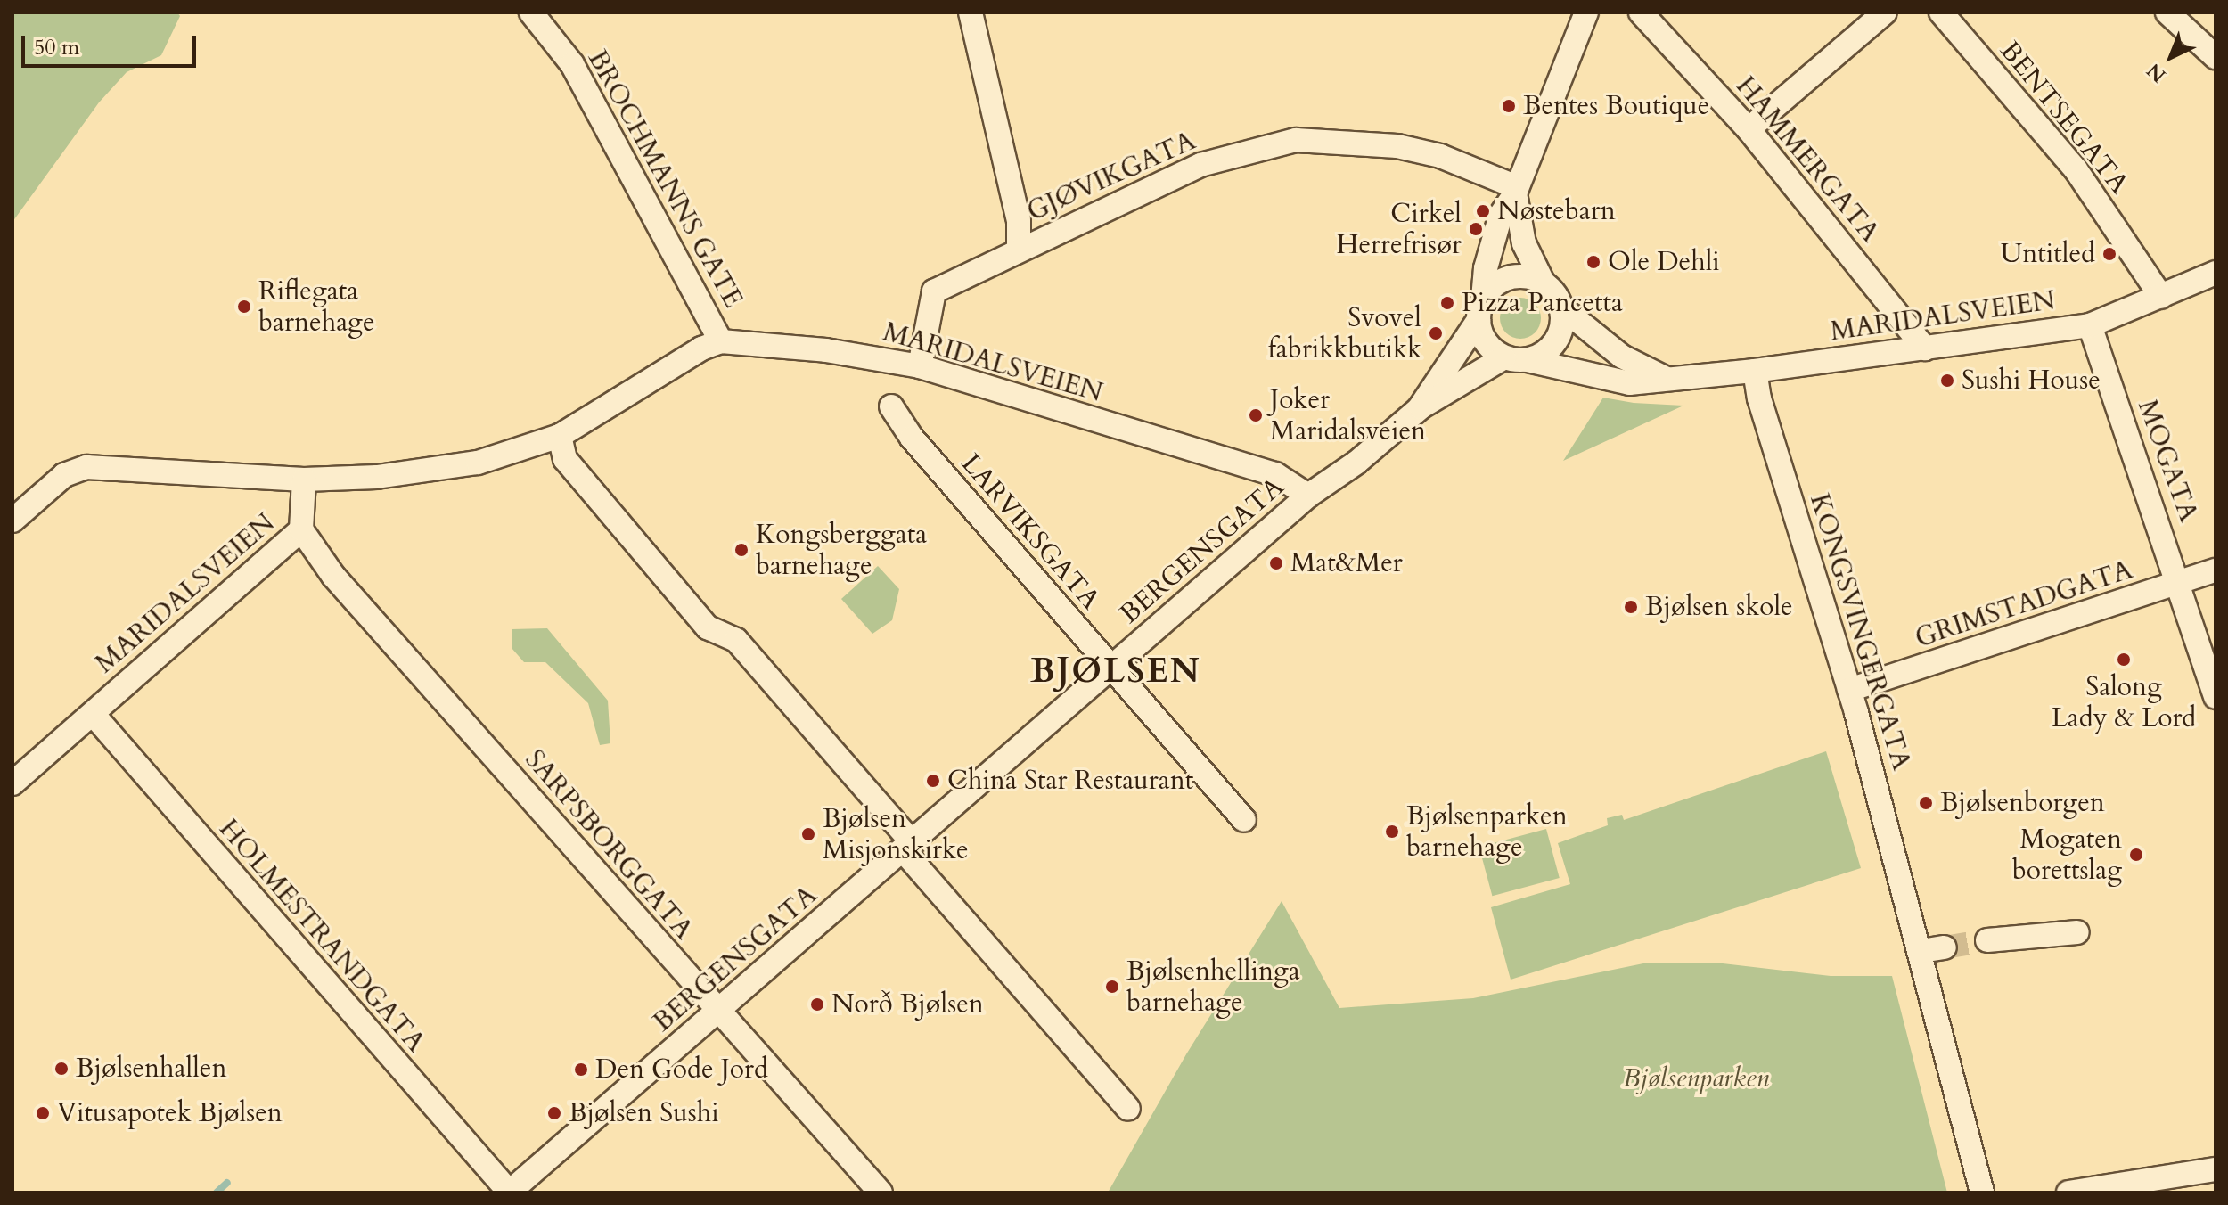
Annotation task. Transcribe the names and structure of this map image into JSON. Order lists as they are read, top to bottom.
{
  "streets": {
    "street": [
      "BENTSEGATA",
      "HAMMERGATA",
      "GJØVIKGATA",
      "BROCHMANNS GATE",
      "MARIDALSVEIEN",
      "MOGATA",
      "LARVIKSGATA",
      "BERGENSGATA",
      "GRIMSTADGATA",
      "KONGSVINGERGATA",
      "SARPSBORGGATA",
      "HOLMESTRANDGATA"
    ]
  },
  "crossings": [
    ["BENTSEGATA", "MARIDALSVEIEN"],
    ["HAMMERGATA", "MARIDALSVEIEN"],
    ["GJØVIKGATA", "MARIDALSVEIEN"],
    ["BROCHMANNS GATE", "MARIDALSVEIEN"],
    ["MARIDALSVEIEN", "MOGATA"],
    ["MARIDALSVEIEN", "BERGENSGATA"],
    ["MARIDALSVEIEN", "KONGSVINGERGATA"],
    ["MARIDALSVEIEN", "SARPSBORGGATA"],
    ["MARIDALSVEIEN", "HOLMESTRANDGATA"],
    ["MOGATA", "GRIMSTADGATA"],
    ["LARVIKSGATA", "BERGENSGATA"],
    ["BERGENSGATA", "SARPSBORGGATA"],
    ["BERGENSGATA", "HOLMESTRANDGATA"],
    ["GRIMSTADGATA", "KONGSVINGERGATA"]
  ],
  "districts": ["BJØLSEN"],
  "parks": ["Bjølsenparken"],
  "places": [
    "Bentes Boutique",
    "Nøstebarn",
    "Cirkel Herrefrisør",
    "Untitled",
    "Ole Dehli",
    "Pizza Pancetta",
    "Riflegata barnehage",
    "Svovel fabrikkbutikk",
    "Sushi House",
    "Joker Maridalsveien",
    "Kongsberggata barnehage",
    "Mat&Mer",
    "Bjølsen skole",
    "Salong Lady & Lord",
    "China Star Restaurant",
    "Bjølsenborgen",
    "Bjølsenparken barnehage",
    "Bjølsen Misjonskirke",
    "Mogaten borettslag",
    "Bjølsenhellinga barnehage",
    "Norð Bjølsen",
    "Bjølsenhallen",
    "Den Gode Jord",
    "Vitusapotek Bjølsen",
    "Bjølsen Sushi"
  ],
  "scale_bar": "50 m",
  "north": "bottom left"
}
